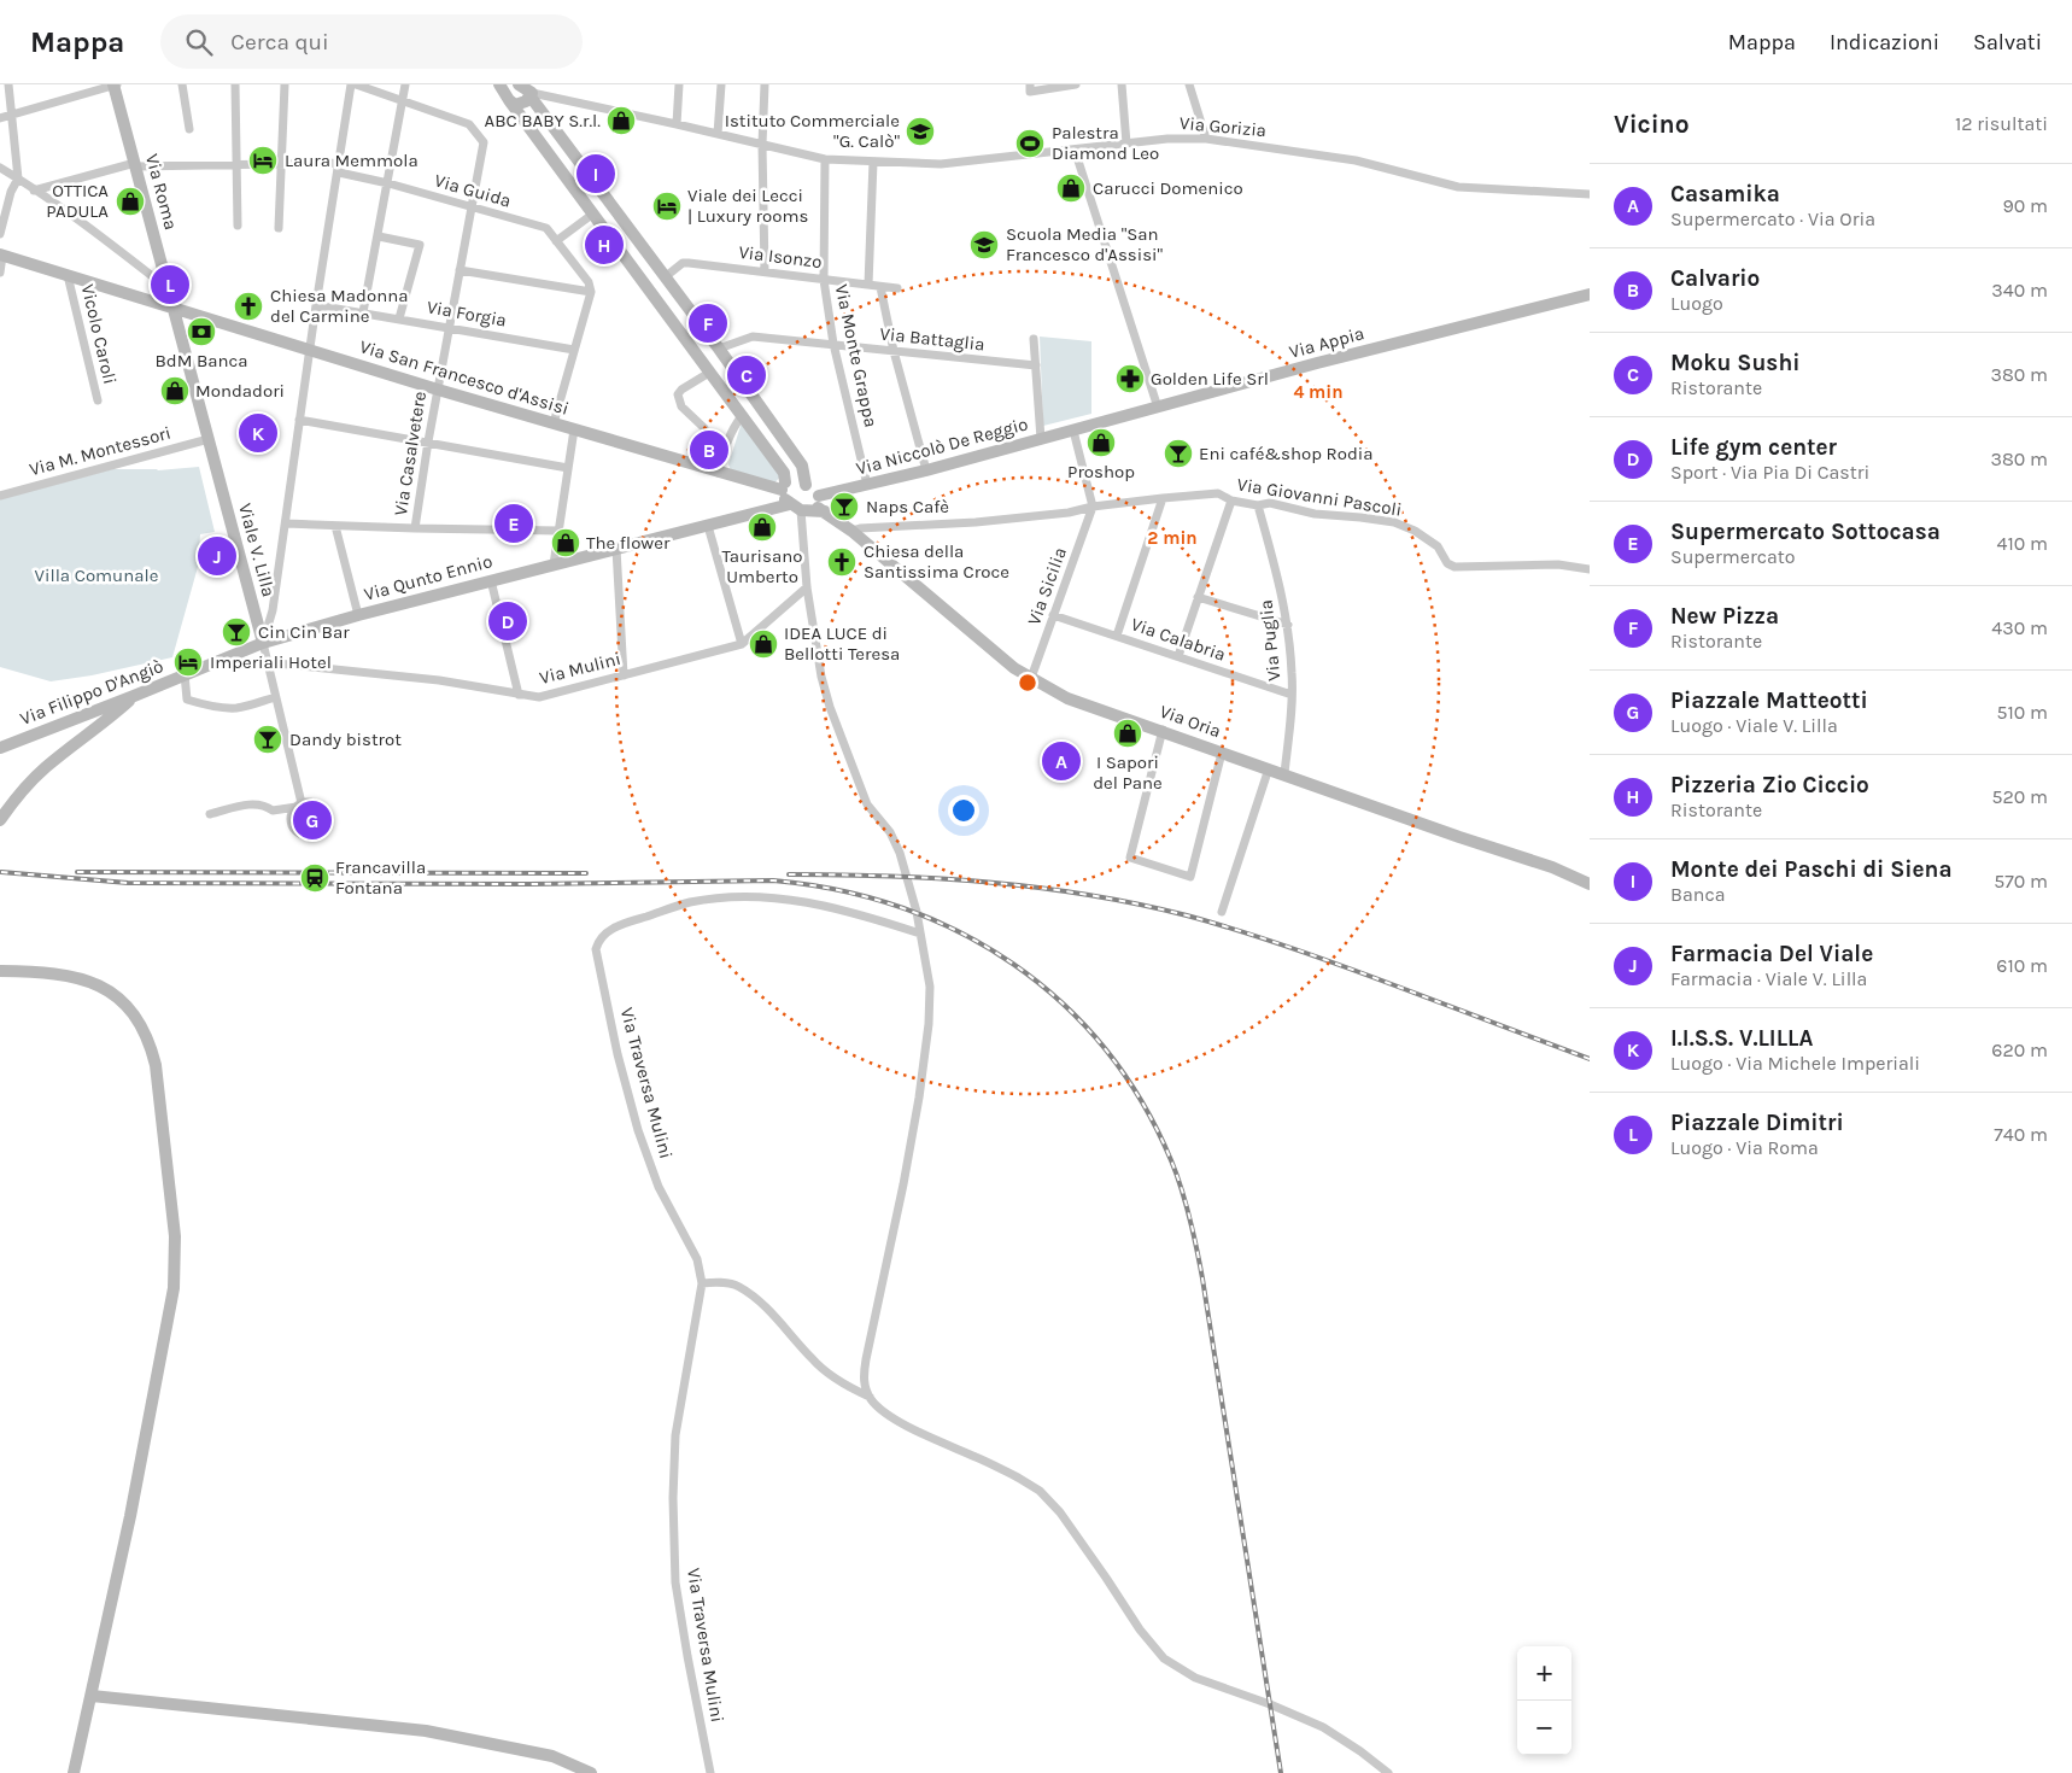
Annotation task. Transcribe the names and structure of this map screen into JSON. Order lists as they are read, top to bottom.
{
  "streets": {
    "street": [
      "Via Gorizia",
      "Via Guida",
      "Via Roma",
      "Via Isonzo",
      "Via Forgia",
      "Vicolo Caroli",
      "Via Battaglia",
      "Via Appia",
      "Via Monte Grappa",
      "Via San Francesco d'Assisi",
      "Via Niccolò De Reggio",
      "Via M. Montessori",
      "Via Casalvetere",
      "Via Giovanni Pascoli",
      "Viale V. Lilla",
      "Via Qunto Ennio",
      "Via Sicilia",
      "Via Calabria",
      "Via Puglia",
      "Via Mulini",
      "Via Filippo D'Angiò",
      "Via Oria",
      "Via Traversa Mulini"
    ]
  },
  "crossings": [
    ["Via Gorizia", "Via Monte Grappa"],
    ["Via Guida", "Via Casalvetere"],
    ["Via Roma", "Via San Francesco d'Assisi"],
    ["Via Roma", "Viale V. Lilla"],
    ["Via Isonzo", "Via Monte Grappa"],
    ["Via Forgia", "Via Casalvetere"],
    ["Vicolo Caroli", "Via San Francesco d'Assisi"],
    ["Via Battaglia", "Via Monte Grappa"],
    ["Via Appia", "Via Niccolò De Reggio"],
    ["Via Monte Grappa", "Via Niccolò De Reggio"],
    ["Via San Francesco d'Assisi", "Via Casalvetere"],
    ["Via San Francesco d'Assisi", "Viale V. Lilla"],
    ["Via San Francesco d'Assisi", "Via Oria"],
    ["Via Niccolò De Reggio", "Via Qunto Ennio"],
    ["Via Niccolò De Reggio", "Via Oria"],
    ["Via M. Montessori", "Viale V. Lilla"],
    ["Via Giovanni Pascoli", "Via Sicilia"],
    ["Via Giovanni Pascoli", "Via Puglia"],
    ["Via Giovanni Pascoli", "Via Oria"],
    ["Viale V. Lilla", "Via Qunto Ennio"],
    ["Viale V. Lilla", "Via Mulini"],
    ["Viale V. Lilla", "Via Filippo D'Angiò"],
    ["Via Qunto Ennio", "Via Filippo D'Angiò"],
    ["Via Sicilia", "Via Calabria"],
    ["Via Sicilia", "Via Oria"],
    ["Via Calabria", "Via Puglia"],
    ["Via Puglia", "Via Oria"]
  ],
  "parks": ["Villa Comunale"],
  "places": {
    "shop": [
      "ABC BABY S.r.l.",
      "Carucci Domenico",
      "OTTICA PADULA",
      "Mondadori",
      "Proshop",
      "Taurisano Umberto",
      "The flower",
      "IDEA LUCE di Bellotti Teresa",
      "I Sapori del Pane"
    ],
    "school or university": ["Istituto Commerciale \"G. Calò\"", "Scuola Media \"San Francesco d'Assisi\""],
    "sports": ["Palestra Diamond Leo"],
    "hotel": ["Laura Memmola", "Viale dei Lecci | Luxury rooms", "Imperiali Hotel"],
    "church": ["Chiesa Madonna del Carmine", "Chiesa della Santissima Croce"],
    "bank": ["BdM Banca"],
    "pharmacy": ["Golden Life Srl"],
    "bar": [
      "Eni café&shop Rodia",
      "Naps Cafè",
      "Cin Cin Bar",
      "Dandy bistrot"
    ],
    "station": ["Francavilla Fontana"]
  },
  "page": {
    "header": "Mappa",
    "search": "Cerca qui",
    "nav": ["Mappa", "Indicazioni", "Salvati"],
    "heading": ["Vicino", "12 risultati"],
    "pins": [
      "I",
      "H",
      "L",
      "F",
      "C",
      "K",
      "B",
      "E",
      "J",
      "D",
      "A",
      "G"
    ],
    "list": [
      {
        "mark": "A",
        "name": "Casamika",
        "note": "Supermercato · Via Oria",
        "value": "90 m"
      },
      {
        "mark": "B",
        "name": "Calvario",
        "note": "Luogo",
        "value": "340 m"
      },
      {
        "mark": "C",
        "name": "Moku Sushi",
        "note": "Ristorante",
        "value": "380 m"
      },
      {
        "mark": "D",
        "name": "Life gym center",
        "note": "Sport · Via Pia Di Castri",
        "value": "380 m"
      },
      {
        "mark": "E",
        "name": "Supermercato Sottocasa",
        "note": "Supermercato",
        "value": "410 m"
      },
      {
        "mark": "F",
        "name": "New Pizza",
        "note": "Ristorante",
        "value": "430 m"
      },
      {
        "mark": "G",
        "name": "Piazzale Matteotti",
        "note": "Luogo · Viale V. Lilla",
        "value": "510 m"
      },
      {
        "mark": "H",
        "name": "Pizzeria Zio Ciccio",
        "note": "Ristorante",
        "value": "520 m"
      },
      {
        "mark": "I",
        "name": "Monte dei Paschi di Siena",
        "note": "Banca",
        "value": "570 m"
      },
      {
        "mark": "J",
        "name": "Farmacia Del Viale",
        "note": "Farmacia · Viale V. Lilla",
        "value": "610 m"
      },
      {
        "mark": "K",
        "name": "I.I.S.S. V.LILLA",
        "note": "Luogo · Via Michele Imperiali",
        "value": "620 m"
      },
      {
        "mark": "L",
        "name": "Piazzale Dimitri",
        "note": "Luogo · Via Roma",
        "value": "740 m"
      }
    ],
    "map_buttons": ["+", "−"]
  },
  "rings": ["4 min", "2 min"]
}
